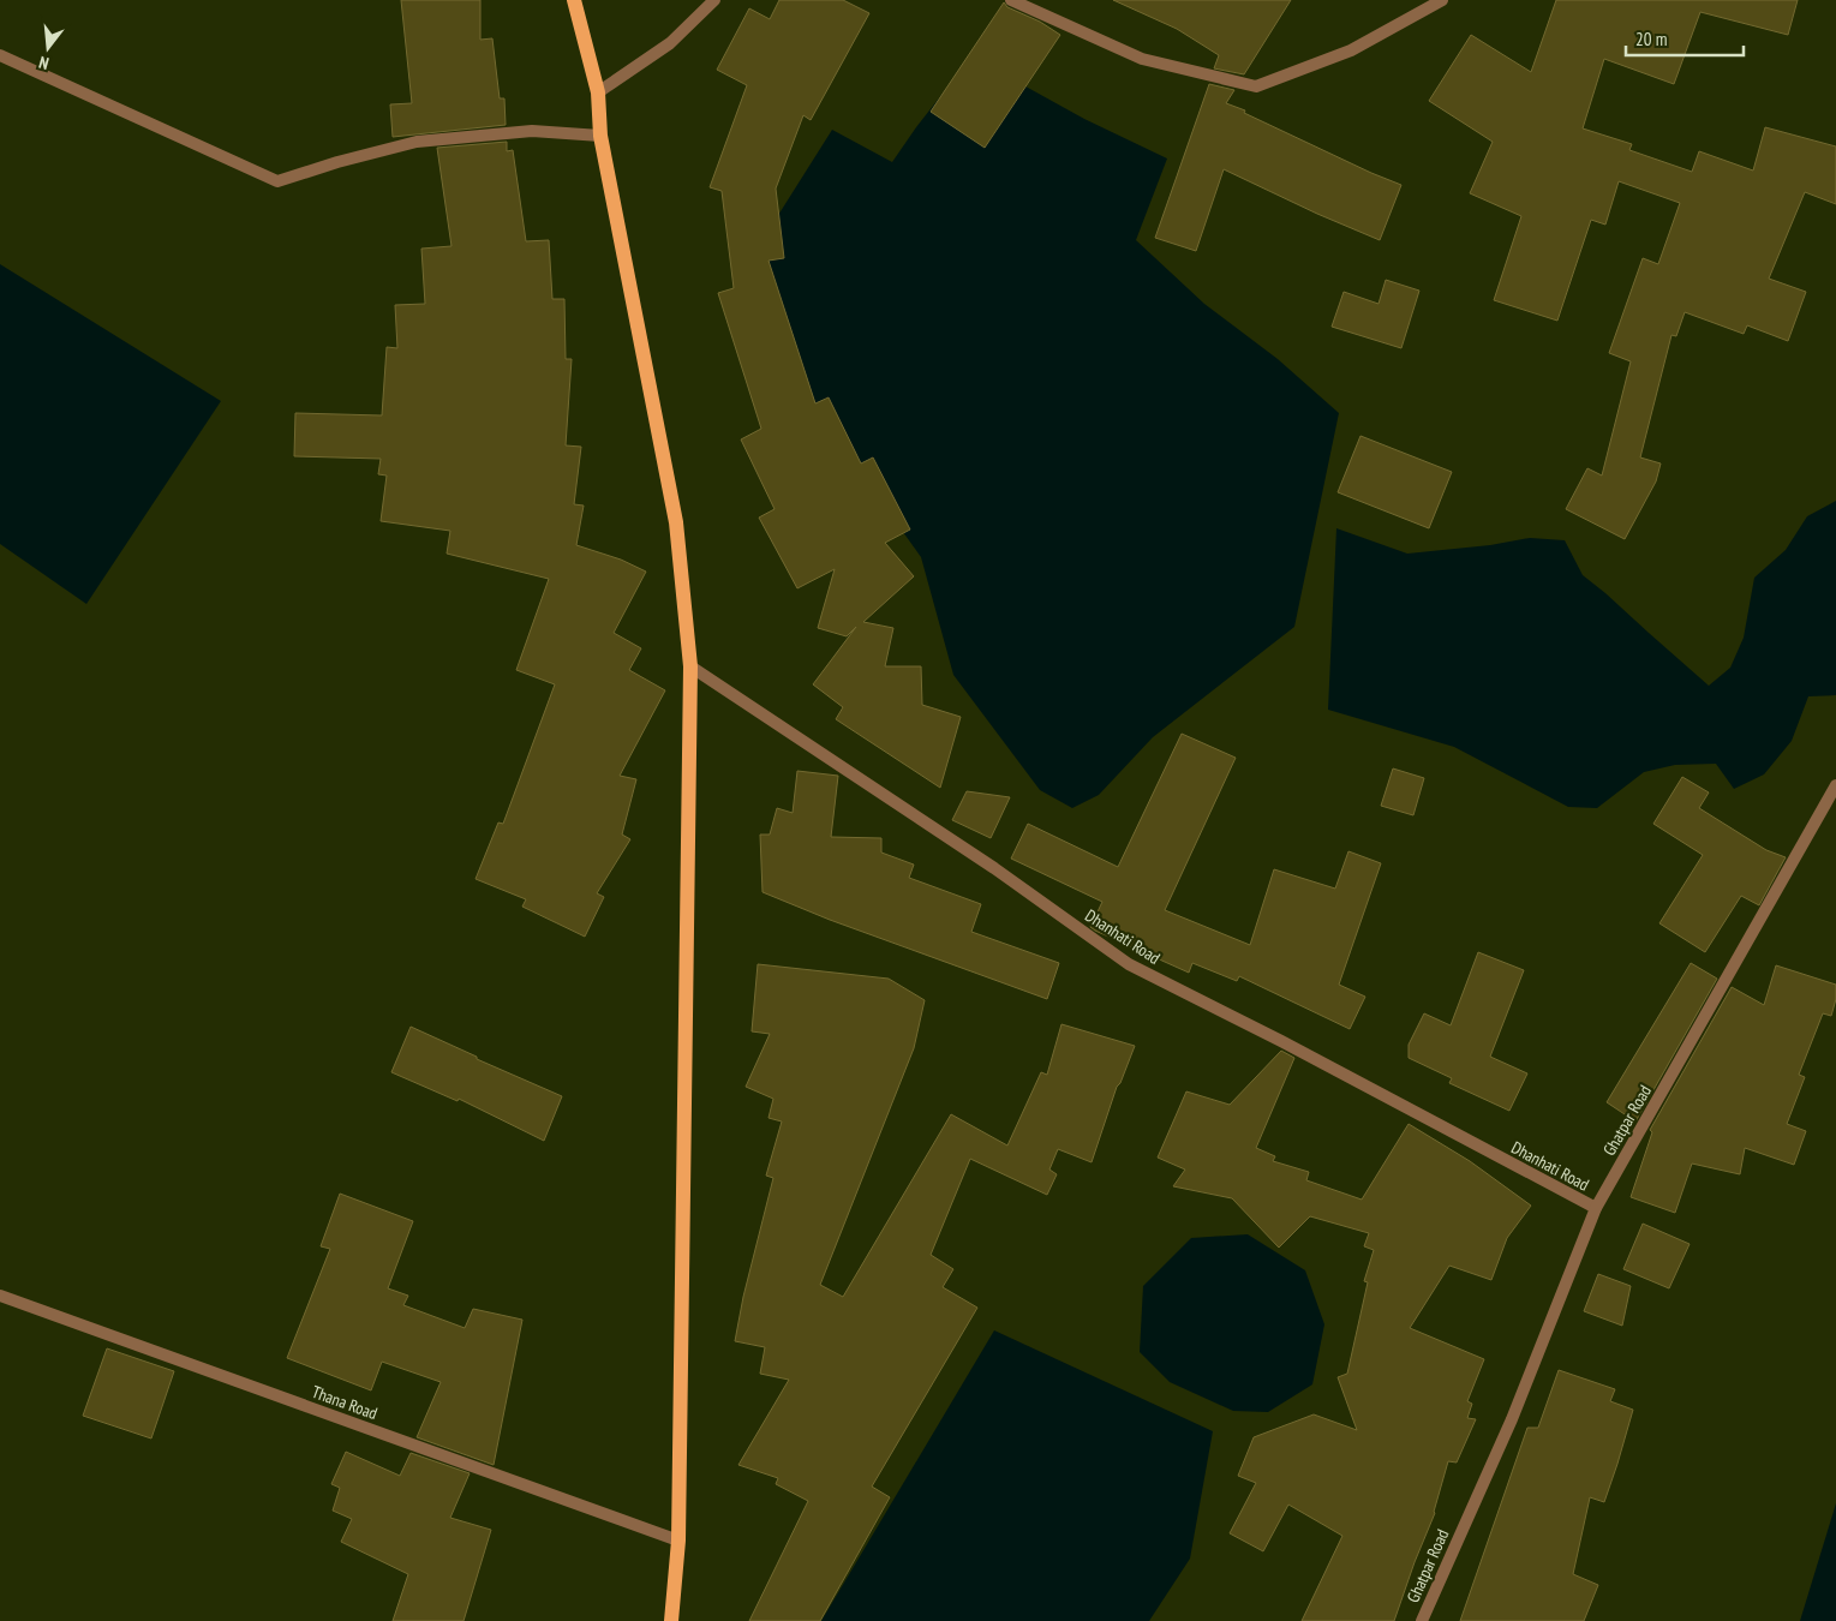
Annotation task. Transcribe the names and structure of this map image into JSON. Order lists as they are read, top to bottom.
{
  "streets": {
    "street": ["Dhanhati Road", "Ghatpar Road", "Thana Road"]
  },
  "crossings": [
    ["Dhanhati Road", "Ghatpar Road"]
  ],
  "scale_bar": "20 m",
  "north": "bottom"
}
